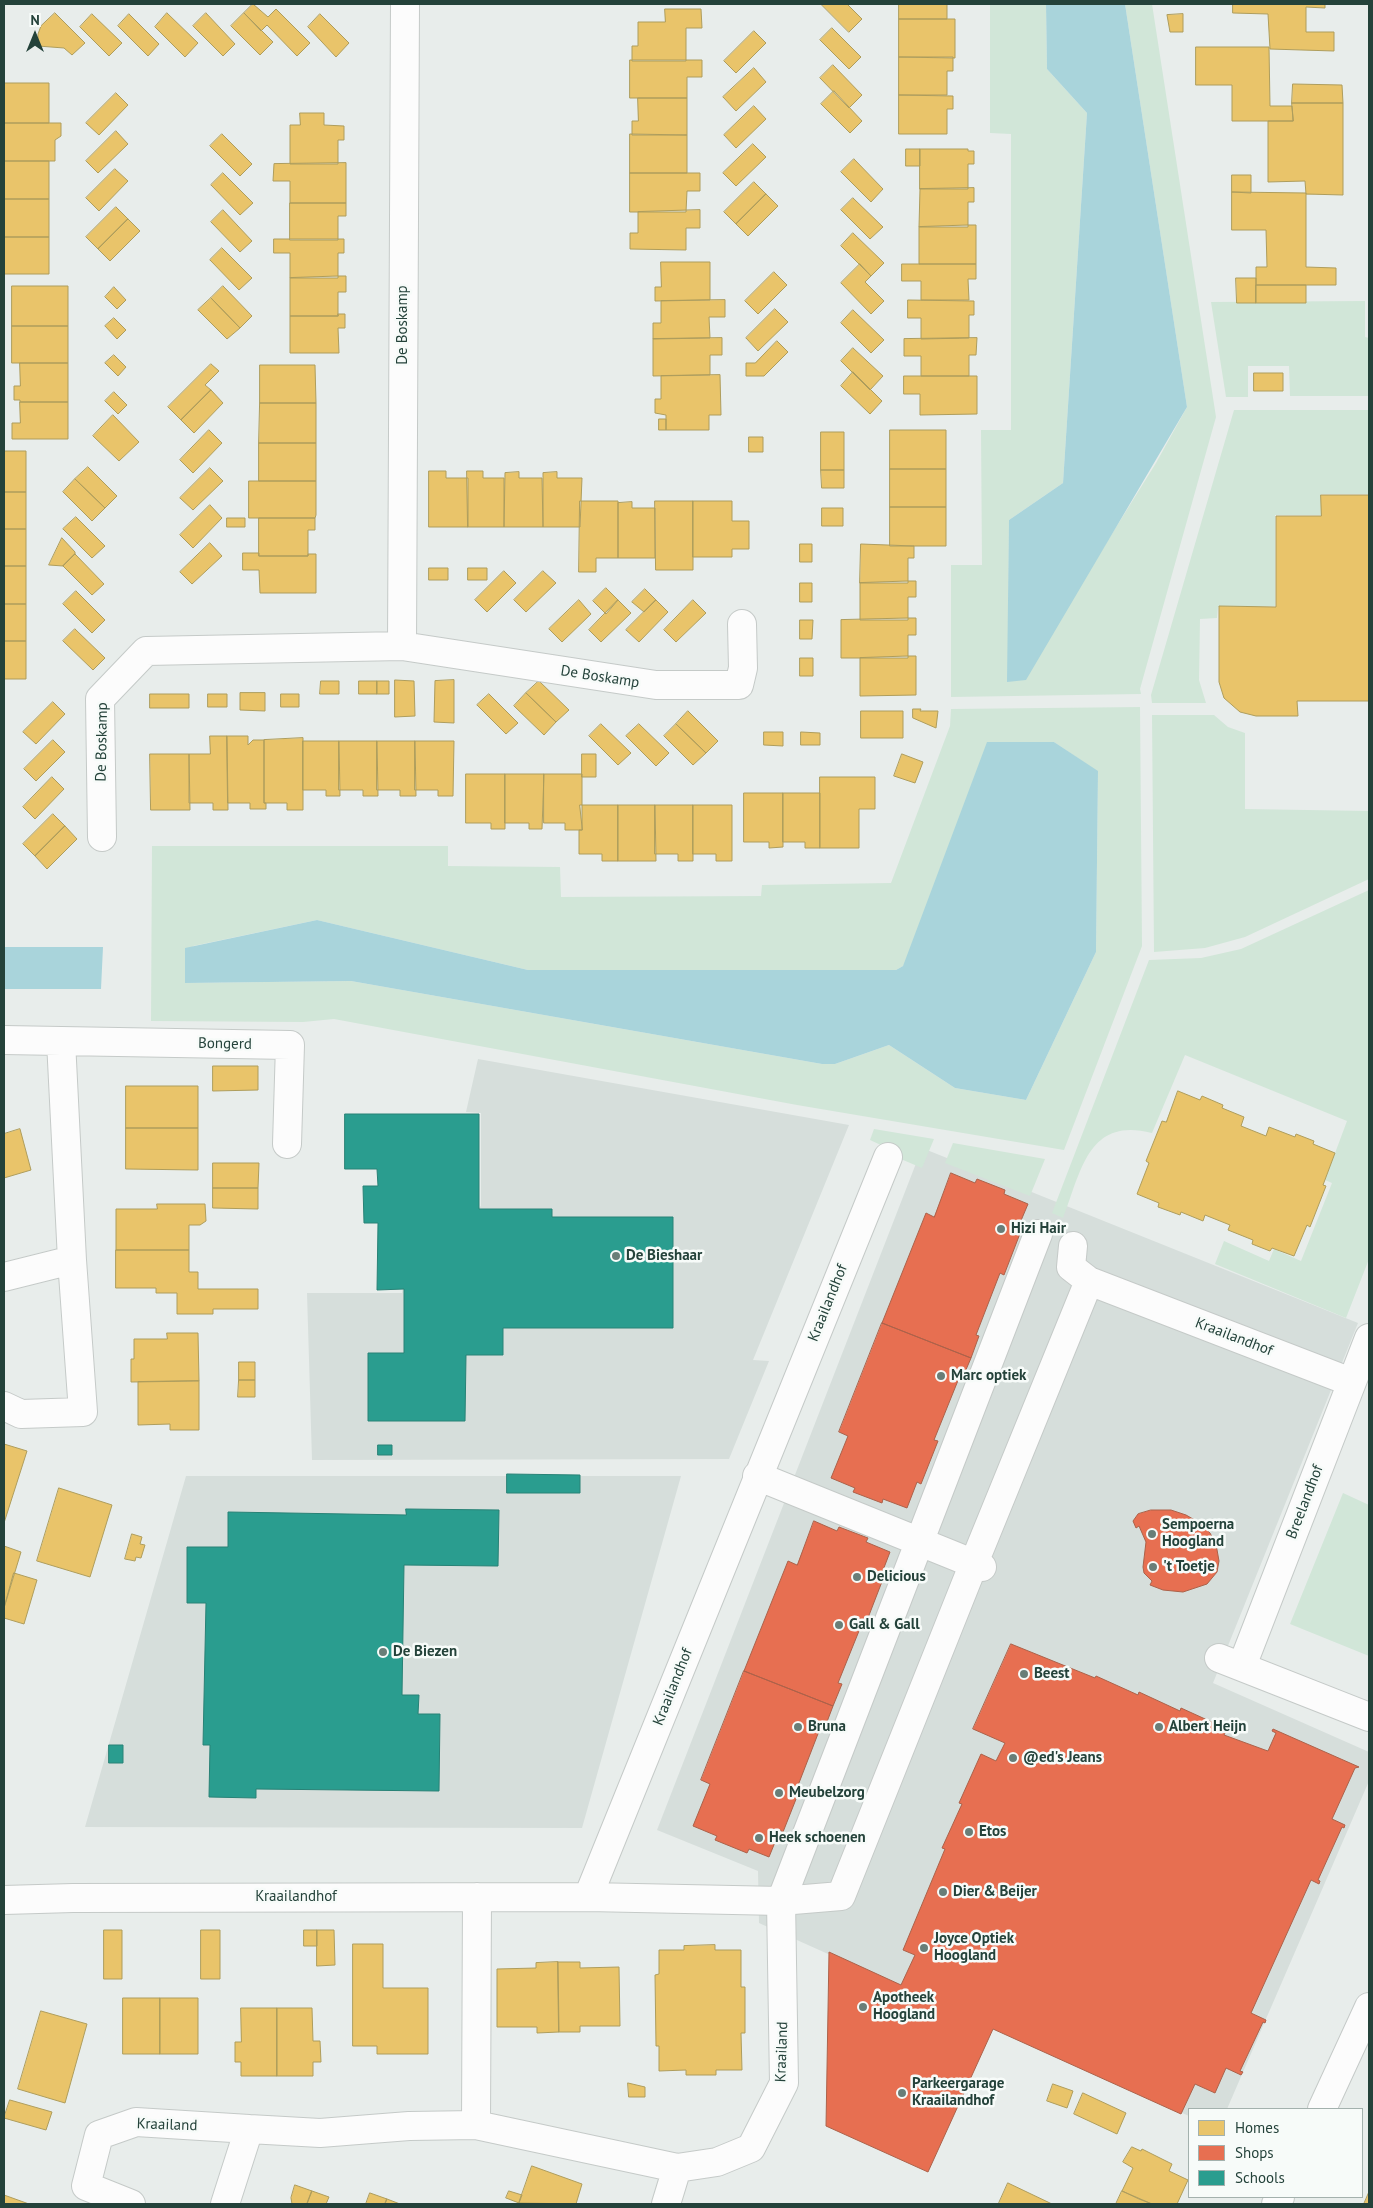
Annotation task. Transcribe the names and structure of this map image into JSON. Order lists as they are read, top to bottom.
{
  "streets": {
    "street": [
      "De Boskamp",
      "Bongerd",
      "Kraailandhof",
      "Breelandhof",
      "Kraailand"
    ]
  },
  "crossings": [
    ["Kraailandhof", "Breelandhof"],
    ["Kraailandhof", "Kraailand"]
  ],
  "places": [
    "Hizi Hair",
    "De Bieshaar",
    "Marc optiek",
    "Sempoerna Hoogland",
    "'t Toetje",
    "Delicious",
    "Gall & Gall",
    "De Biezen",
    "Beest",
    "Bruna",
    "Albert Heijn",
    "@ed's Jeans",
    "Meubelzorg",
    "Etos",
    "Heek schoenen",
    "Dier & Beijer",
    "Joyce Optiek Hoogland",
    "Apotheek Hoogland",
    "Parkeergarage Kraailandhof"
  ],
  "legend": ["Homes", "Shops", "Schools"],
  "north": "top"
}
